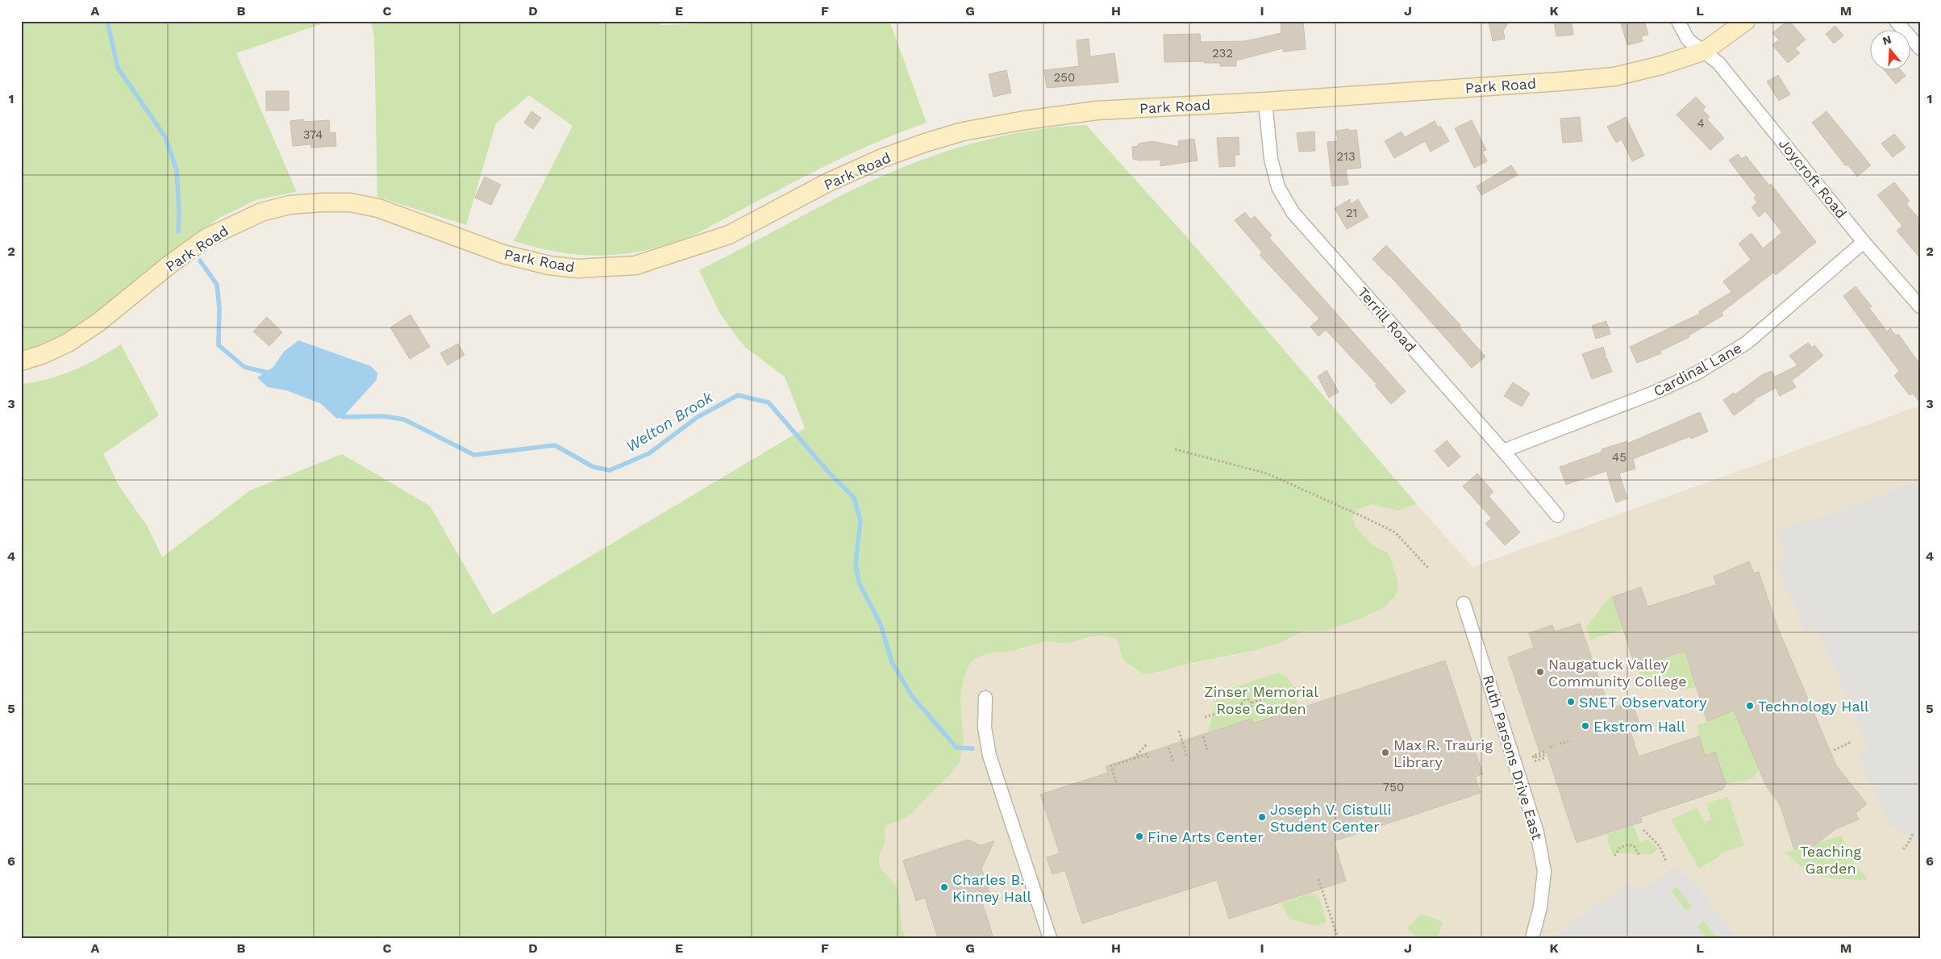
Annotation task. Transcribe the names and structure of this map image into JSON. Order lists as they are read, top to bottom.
{
  "streets": {
    "main road": ["Park Road"],
    "street": [
      "Joycroft Road",
      "Terrill Road",
      "Cardinal Lane",
      "Ruth Parsons Drive East"
    ]
  },
  "crossings": [
    ["Park Road", "Joycroft Road"],
    ["Park Road", "Terrill Road"],
    ["Joycroft Road", "Cardinal Lane"],
    ["Terrill Road", "Cardinal Lane"]
  ],
  "water": ["Welton Brook"],
  "parks": ["Zinser Memorial Rose Garden", "Teaching Garden"],
  "places": [
    "Naugatuck Valley Community College",
    "SNET Observatory",
    "Technology Hall",
    "Ekstrom Hall",
    "Max R. Traurig Library",
    "Joseph V. Cistulli Student Center",
    "Fine Arts Center",
    "Charles B. Kinney Hall"
  ],
  "house_numbers": [
    "232",
    "250",
    "4",
    "374",
    "213",
    "21",
    "45",
    "750"
  ],
  "north": "top",
  "grid": {
    "columns": [
      "A",
      "B",
      "C",
      "D",
      "E",
      "F",
      "G",
      "H",
      "I",
      "J",
      "K",
      "L",
      "M"
    ],
    "rows": [
      "1",
      "2",
      "3",
      "4",
      "5",
      "6"
    ]
  }
}
